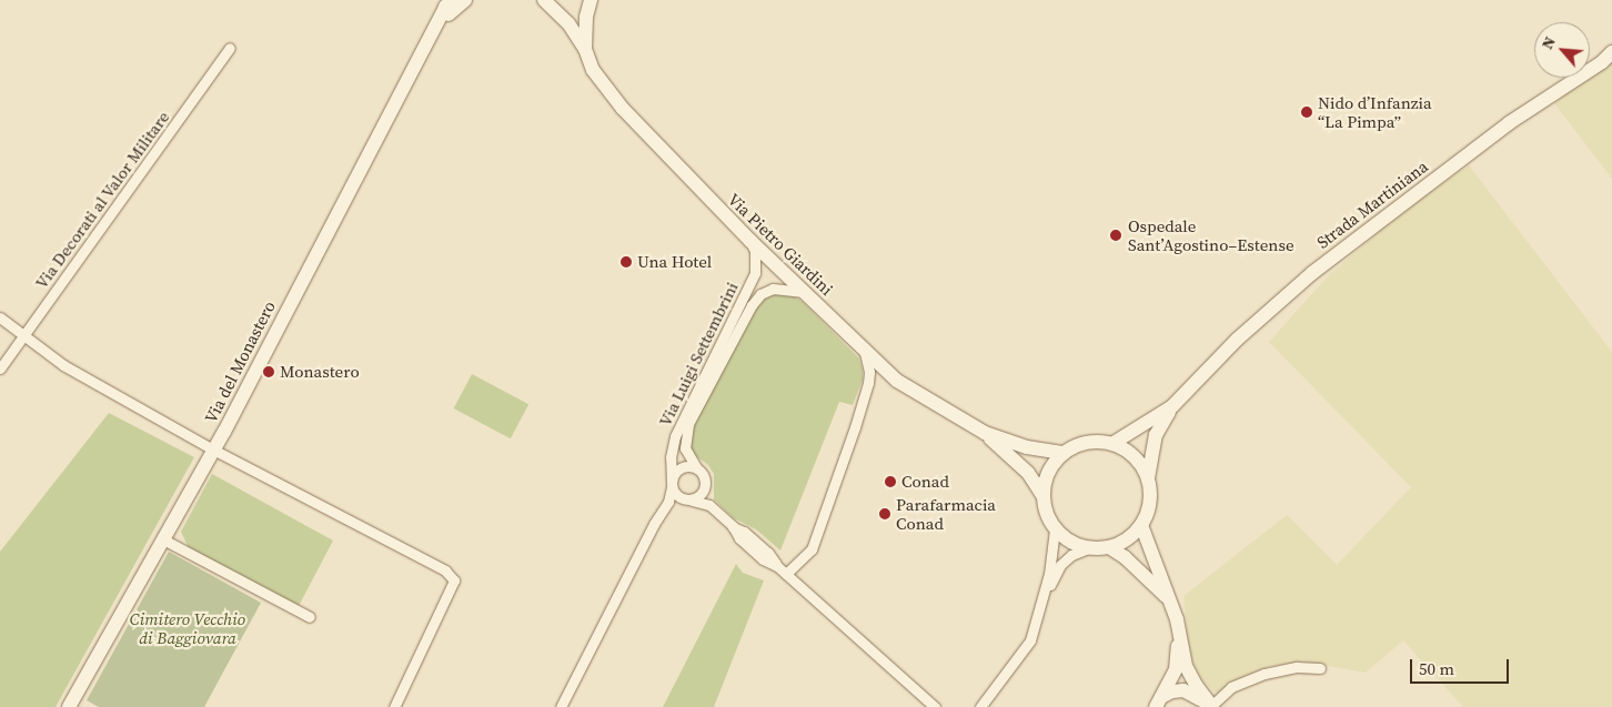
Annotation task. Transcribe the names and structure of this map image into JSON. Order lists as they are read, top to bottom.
{
  "streets": {
    "main road": ["Strada Martiniana", "Via Pietro Giardini", "Via del Monastero"],
    "street": ["Via Decorati al Valor Militare", "Via Luigi Settembrini"]
  },
  "crossings": [
    ["Strada Martiniana", "Via Pietro Giardini"],
    ["Via Pietro Giardini", "Via Luigi Settembrini"]
  ],
  "parks": ["Cimitero Vecchio di Baggiovara"],
  "places": [
    "Nido d’Infanzia “La Pimpa”",
    "Ospedale Sant’Agostino–Estense",
    "Una Hotel",
    "Monastero",
    "Conad",
    "Parafarmacia Conad"
  ],
  "scale_bar": "50 m",
  "north": "top left"
}
